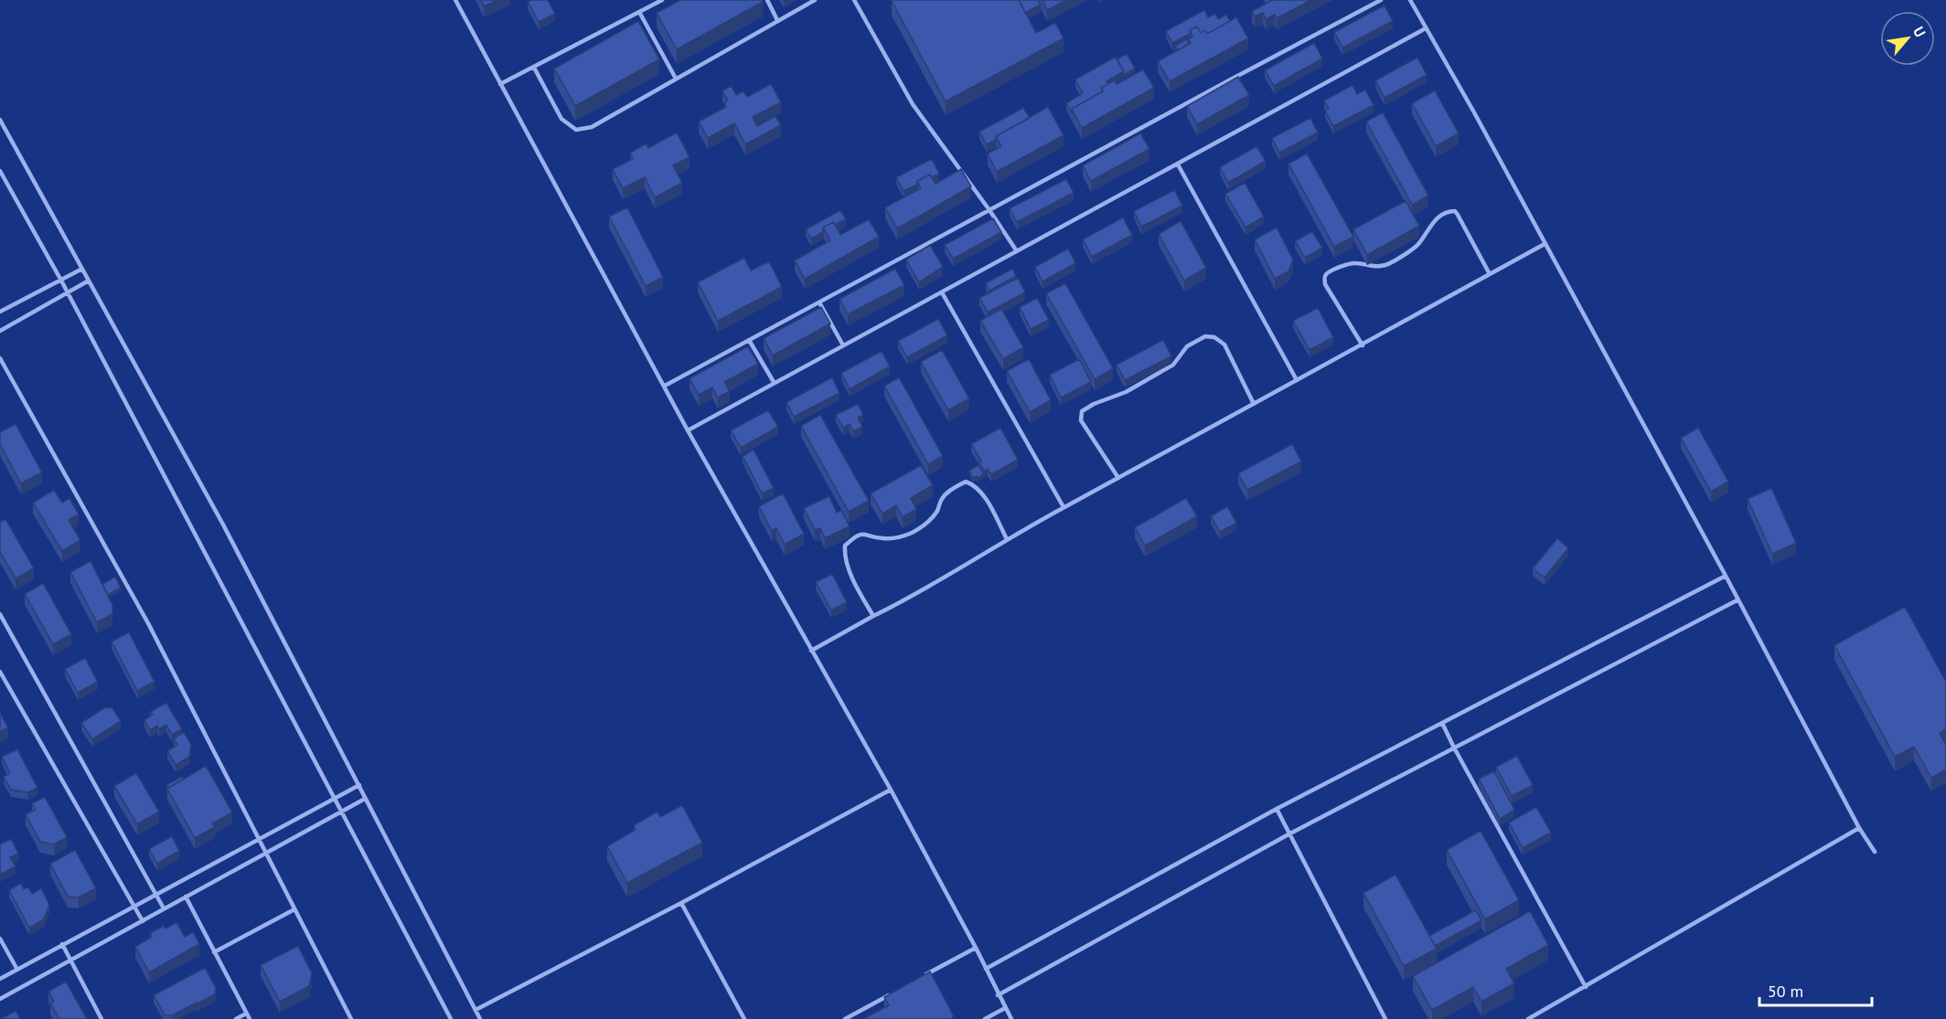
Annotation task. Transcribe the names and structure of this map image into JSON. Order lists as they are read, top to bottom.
{
  "scale_bar": "50 m",
  "north": "top right"
}
